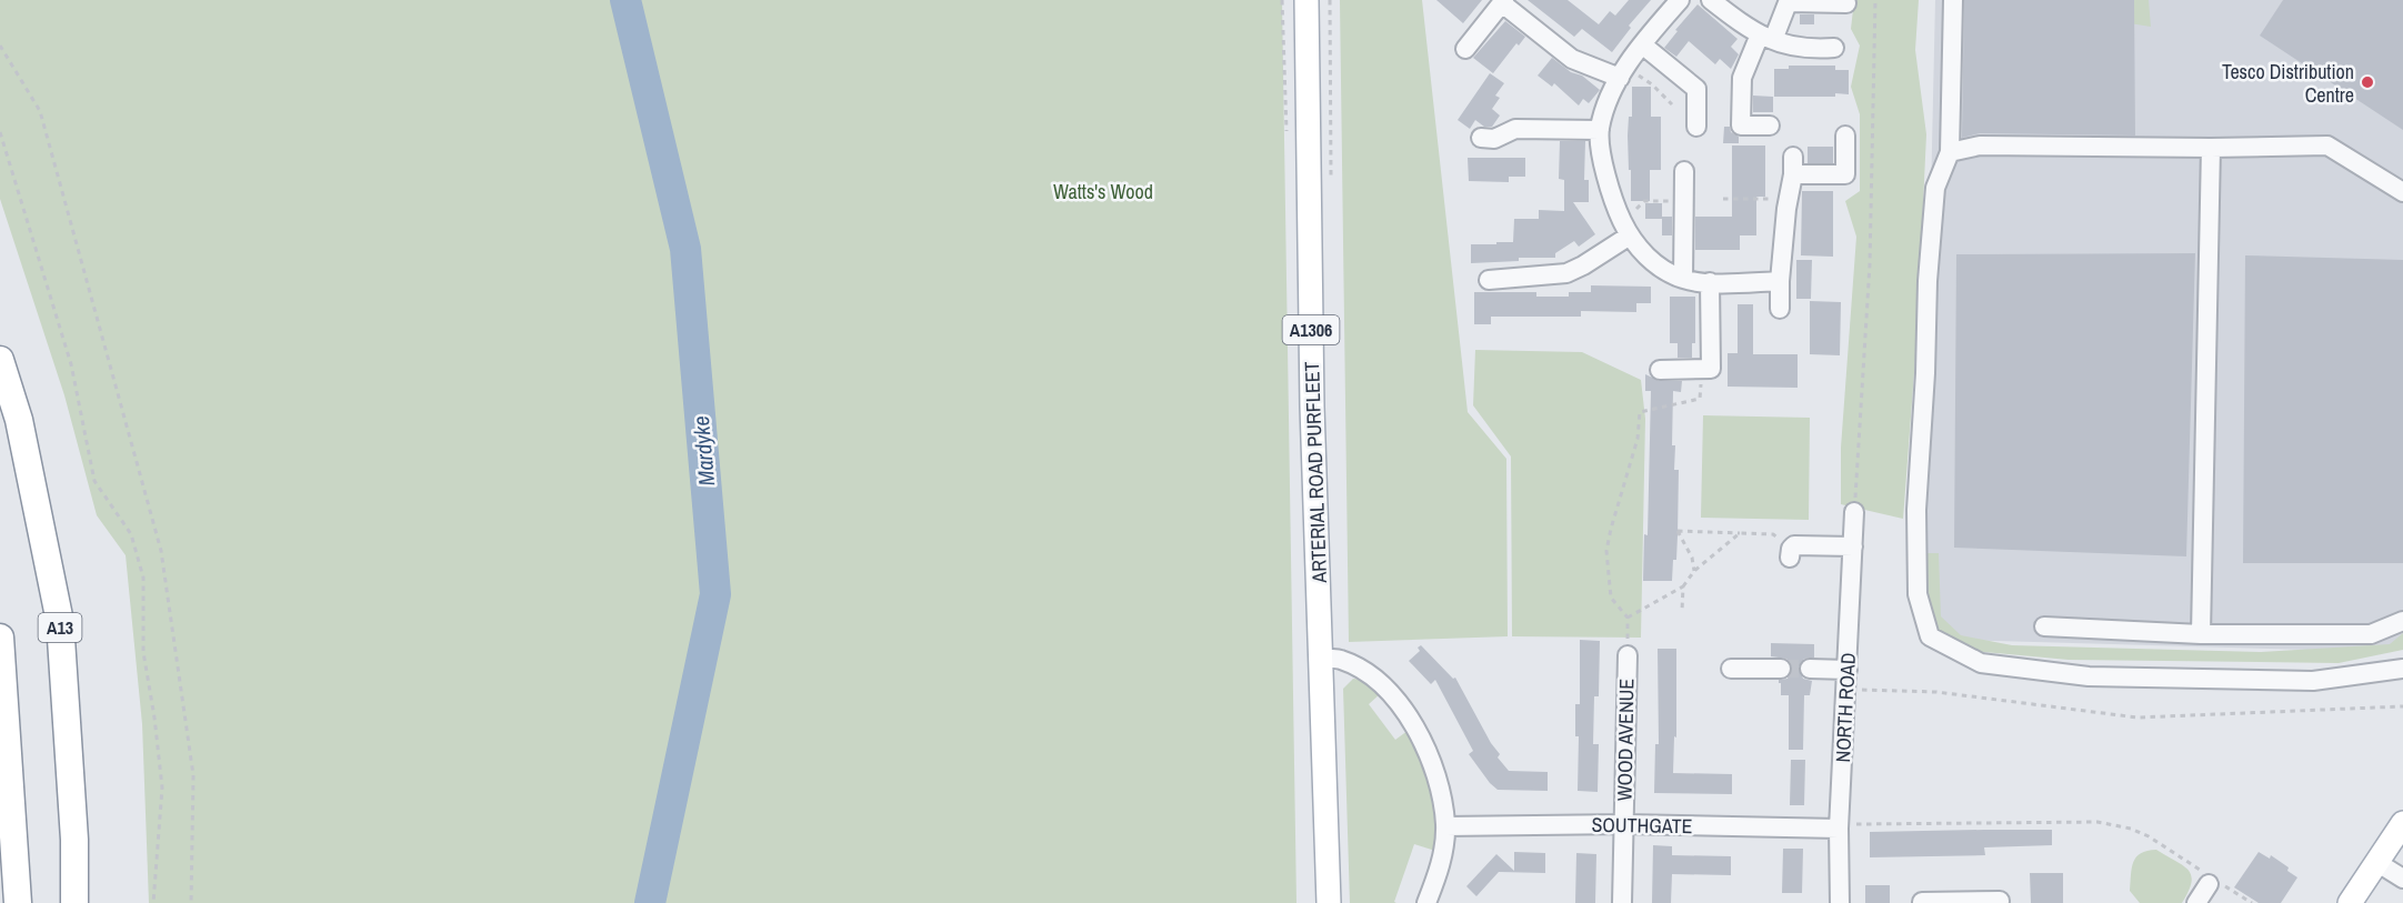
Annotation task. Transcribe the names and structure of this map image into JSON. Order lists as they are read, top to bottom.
{
  "streets": {
    "highway": ["A13"],
    "main road": ["A1306", "ARTERIAL ROAD PURFLEET"],
    "street": ["NORTH ROAD", "WOOD AVENUE", "SOUTHGATE"]
  },
  "crossings": [
    ["NORTH ROAD", "SOUTHGATE"],
    ["WOOD AVENUE", "SOUTHGATE"]
  ],
  "water": ["Mardyke"],
  "parks": ["Watts's Wood"],
  "places": ["Tesco Distribution Centre"]
}
